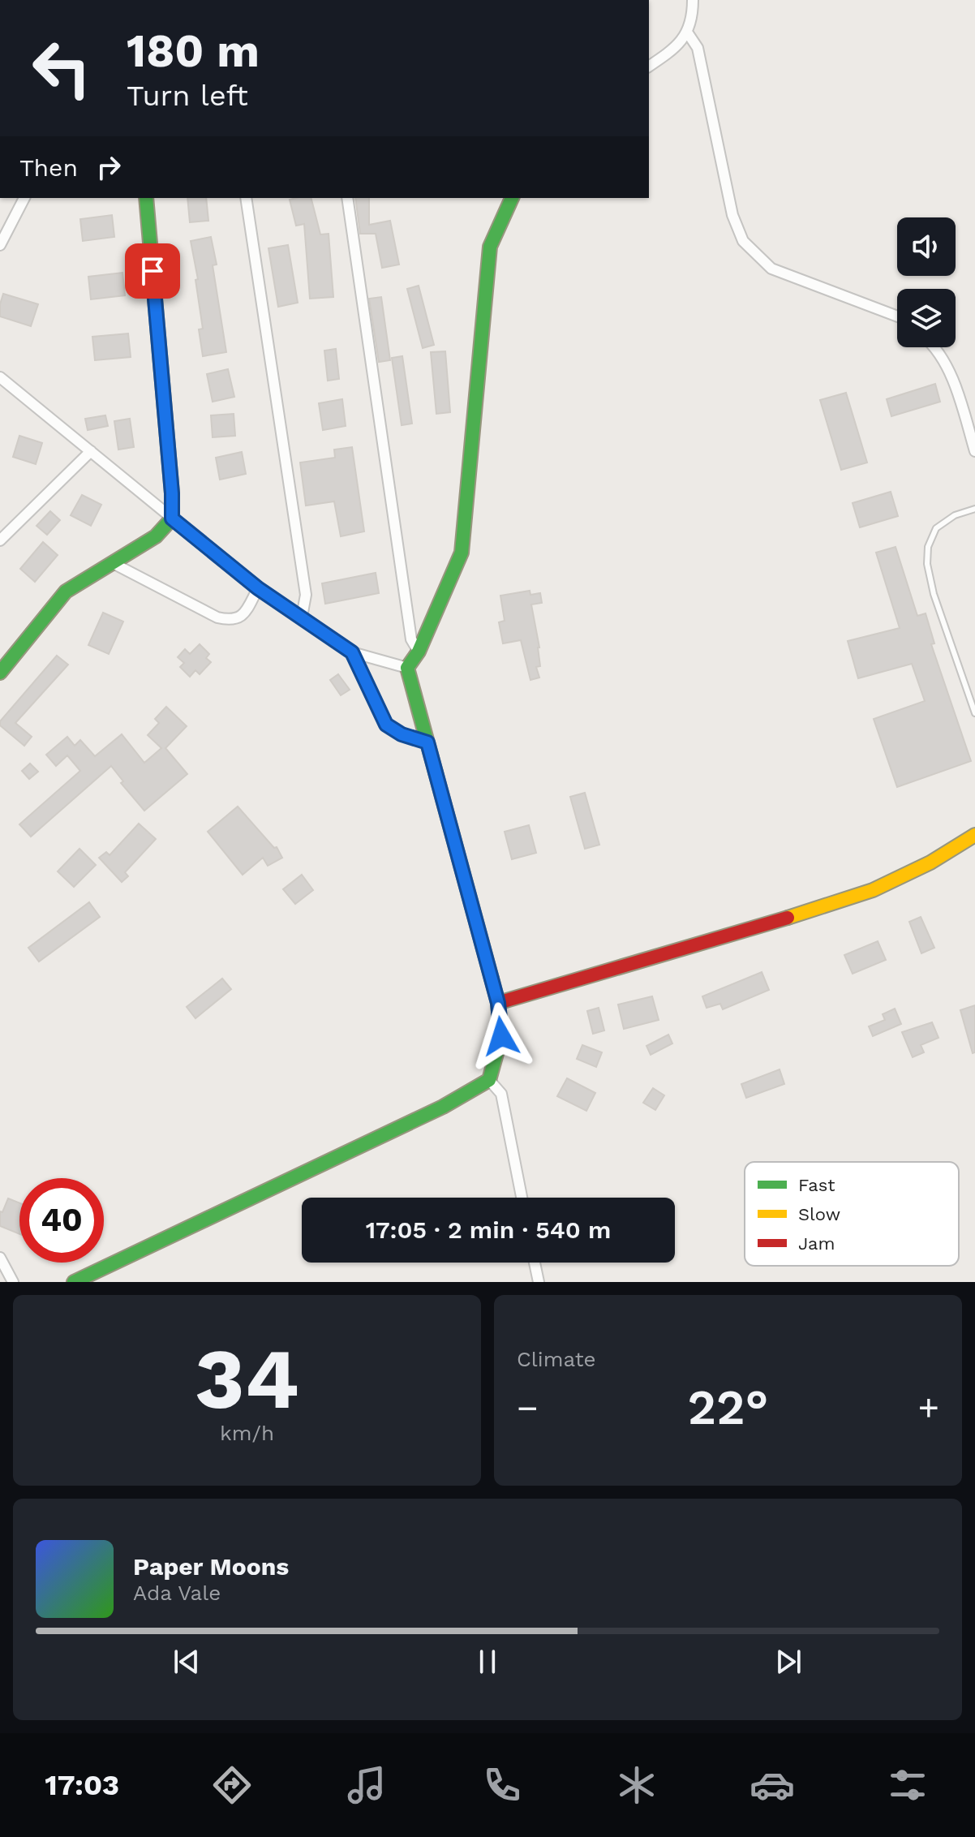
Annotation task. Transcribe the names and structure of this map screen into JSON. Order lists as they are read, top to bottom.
{
  "legend": ["Fast", "Slow", "Jam"],
  "page": {
    "turn": ["180 m", "Turn left"],
    "then": "Then",
    "limit": "40",
    "trip": "17:05 · 2 min · 540 m",
    "tile": [
      ["34", "km/h"],
      "Climate"
    ],
    "heat": ["−", "22°", "+"],
    "song": ["Paper Moons", "Ada Vale"],
    "tabs": "17:03"
  }
}
